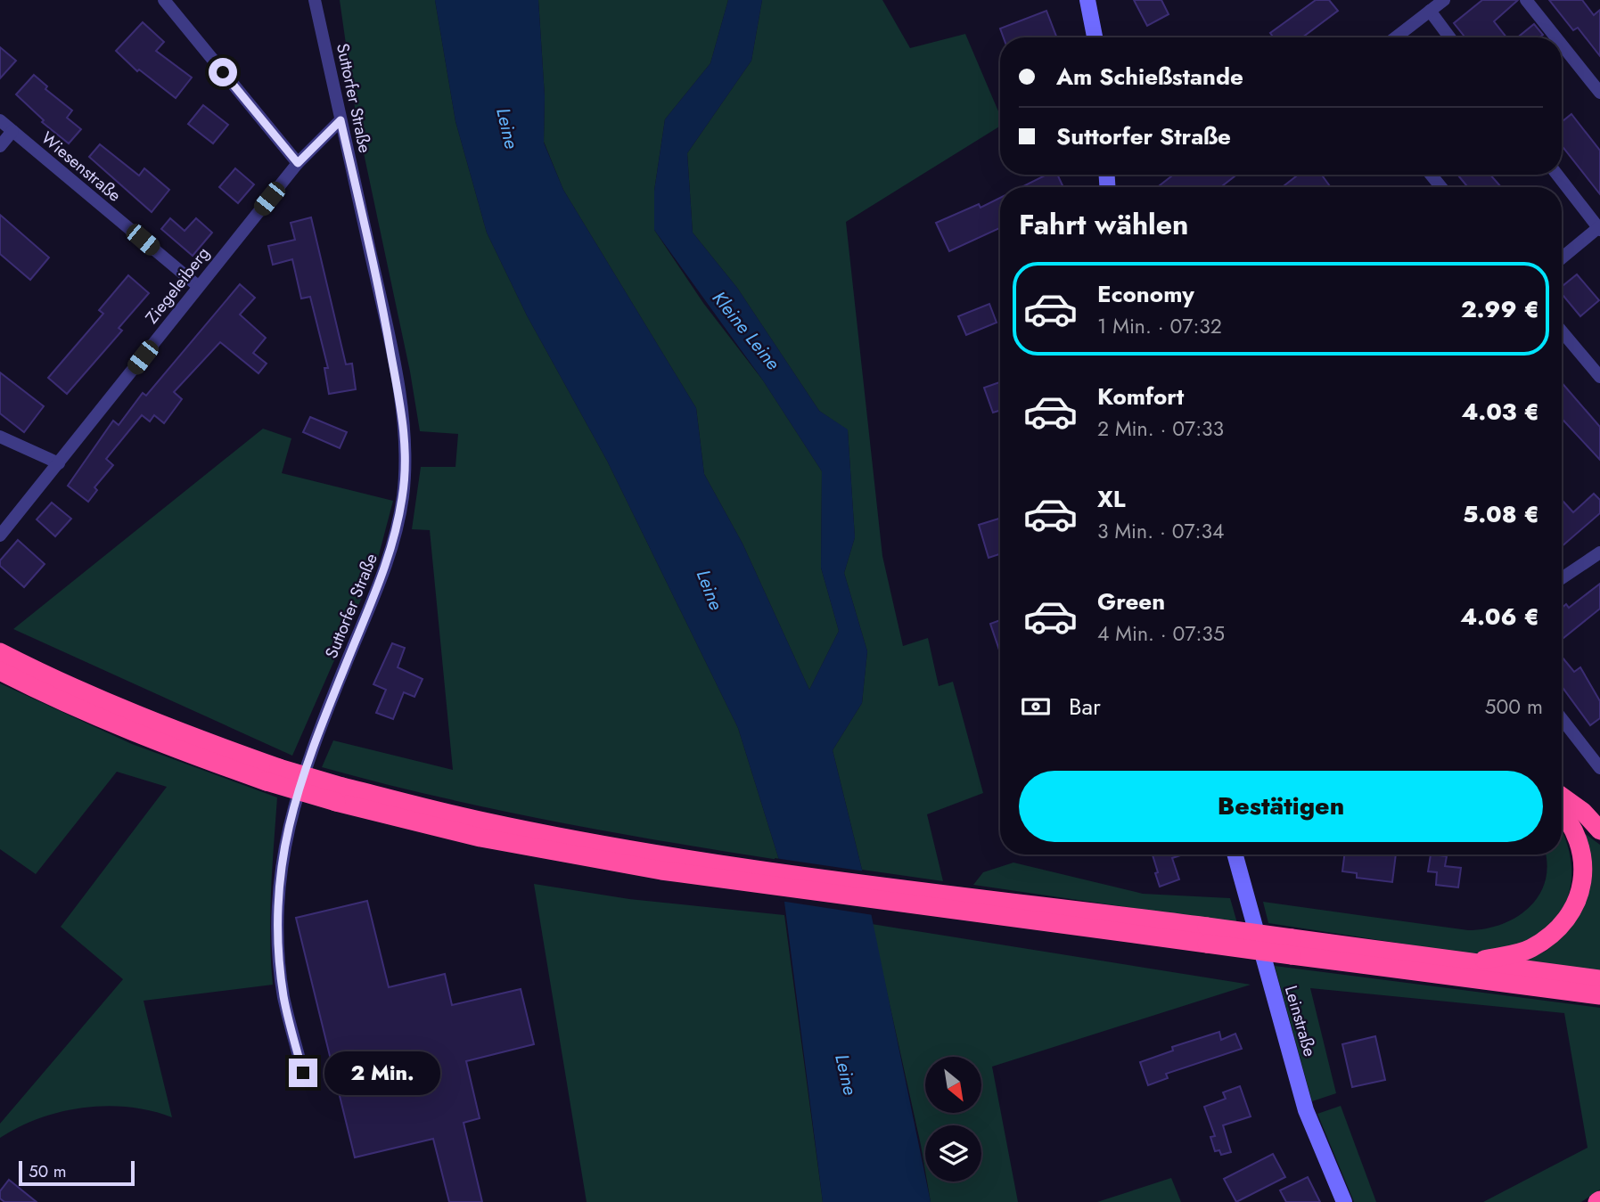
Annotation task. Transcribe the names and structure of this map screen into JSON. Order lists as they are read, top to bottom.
{
  "streets": {
    "main road": ["Leinstraße"],
    "street": ["Suttorfer Straße", "Wiesenstraße", "Ziegeleiberg"]
  },
  "crossings": [
    ["Suttorfer Straße", "Ziegeleiberg"],
    ["Wiesenstraße", "Ziegeleiberg"]
  ],
  "water": ["Leine", "Kleine Leine"],
  "scale_bar": "50 m",
  "north": "bottom right",
  "page": {
    "banner": ["Am Schießstande", "Suttorfer Straße"],
    "heading": "Fahrt wählen",
    "list": [
      {
        "name": "Economy",
        "note": "1 Min. · 07:32",
        "value": "2.99 €"
      },
      {
        "name": "Komfort",
        "note": "2 Min. · 07:33",
        "value": "4.03 €"
      },
      {
        "name": "XL",
        "note": "3 Min. · 07:34",
        "value": "5.08 €"
      },
      {
        "name": "Green",
        "note": "4 Min. · 07:35",
        "value": "4.06 €"
      }
    ],
    "pay": ["Bar", "500 m"],
    "buttons": "Bestätigen",
    "bubble": "2 Min.",
    "scale": "50 m"
  }
}
